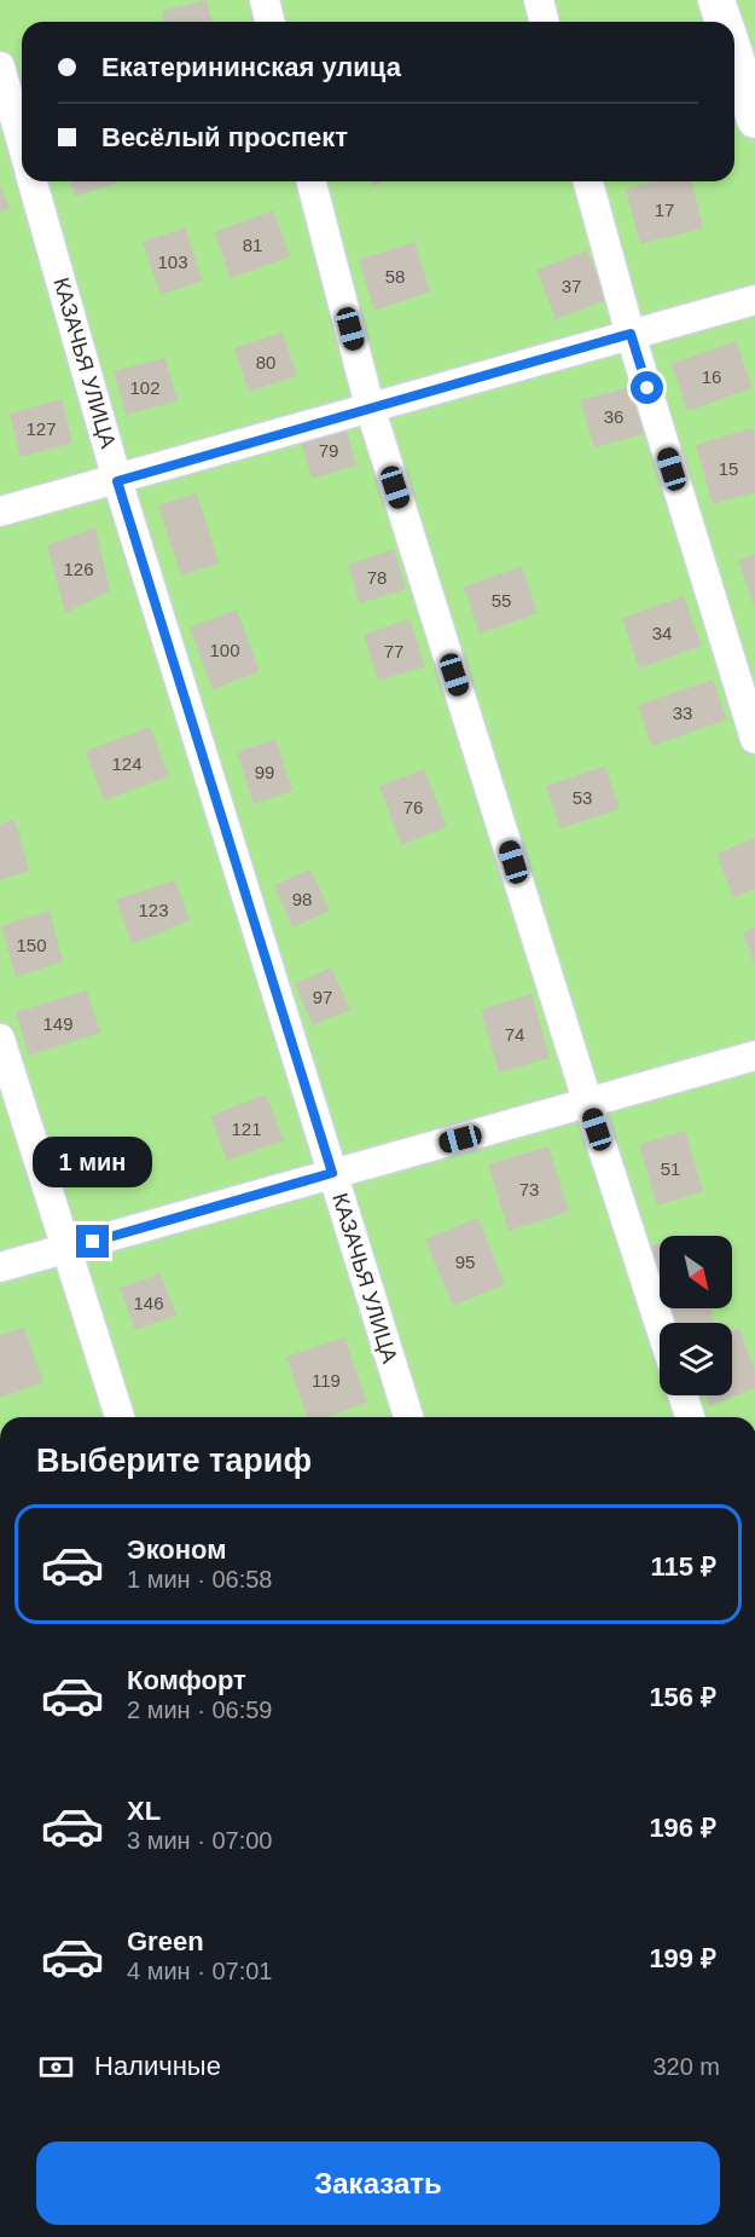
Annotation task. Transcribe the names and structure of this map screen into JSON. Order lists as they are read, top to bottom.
{
  "streets": {
    "street": ["КАЗАЧЬЯ УЛИЦА"]
  },
  "house_numbers": [
    "17",
    "81",
    "103",
    "58",
    "37",
    "80",
    "16",
    "102",
    "36",
    "127",
    "79",
    "15",
    "126",
    "78",
    "55",
    "34",
    "100",
    "77",
    "33",
    "124",
    "99",
    "53",
    "76",
    "98",
    "123",
    "150",
    "97",
    "149",
    "74",
    "121",
    "51",
    "73",
    "95",
    "146",
    "119"
  ],
  "north": "bottom right",
  "page": {
    "banner": ["Екатерининская улица", "Весёлый проспект"],
    "bubble": "1 мин",
    "heading": "Выберите тариф",
    "list": [
      {
        "name": "Эконом",
        "note": "1 мин · 06:58",
        "value": "115 ₽"
      },
      {
        "name": "Комфорт",
        "note": "2 мин · 06:59",
        "value": "156 ₽"
      },
      {
        "name": "XL",
        "note": "3 мин · 07:00",
        "value": "196 ₽"
      },
      {
        "name": "Green",
        "note": "4 мин · 07:01",
        "value": "199 ₽"
      }
    ],
    "pay": ["Наличные", "320 m"],
    "buttons": "Заказать"
  }
}
